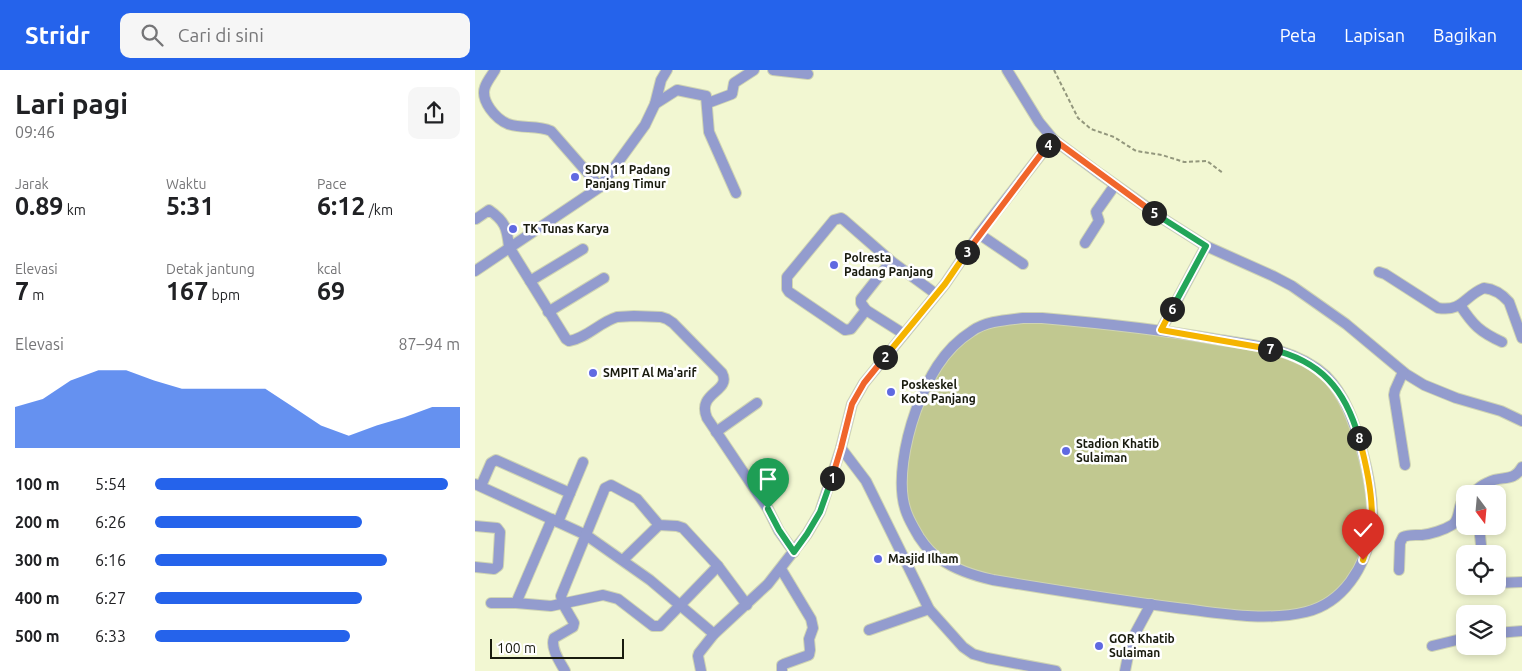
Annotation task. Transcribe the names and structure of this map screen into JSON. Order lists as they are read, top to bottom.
{
  "places": [
    "SDN 11 Padang Panjang Timur",
    "TK Tunas Karya",
    "Polresta Padang Panjang",
    "SMPIT Al Ma'arif",
    "Poskeskel Koto Panjang",
    "Stadion Khatib Sulaiman",
    "Masjid Ilham",
    "GOR Khatib Sulaiman"
  ],
  "scale_bar": "100 m",
  "north": "bottom",
  "page": {
    "header": "Stridr",
    "search": "Cari di sini",
    "nav": ["Peta", "Lapisan", "Bagikan"],
    "heading": ["Lari pagi", "09:46"],
    "pins": [
      "4",
      "5",
      "3",
      "6",
      "7",
      "2",
      "8",
      "1"
    ],
    "stats": [
      ["Jarak", "0.89 km"],
      ["Waktu", "5:31"],
      ["Pace", "6:12 /km"],
      ["Elevasi", "7 m"],
      ["Detak jantung", "167 bpm"],
      ["kcal", "69"]
    ],
    "chart": ["Elevasi", "87–94 m"],
    "list": [
      {
        "name": "100 m",
        "note": "5:54"
      },
      {
        "name": "200 m",
        "note": "6:26"
      },
      {
        "name": "300 m",
        "note": "6:16"
      },
      {
        "name": "400 m",
        "note": "6:27"
      },
      {
        "name": "500 m",
        "note": "6:33"
      }
    ],
    "scale": "100 m"
  }
}
